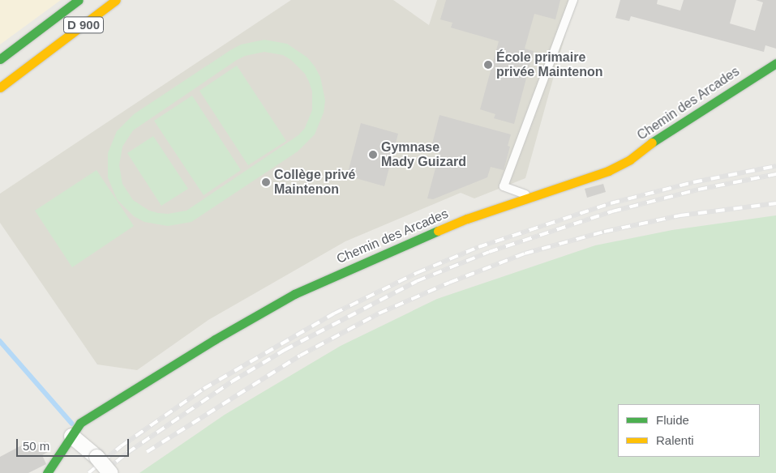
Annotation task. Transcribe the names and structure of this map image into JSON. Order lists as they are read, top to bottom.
{
  "streets": {
    "street": ["D 900", "Chemin des Arcades"]
  },
  "places": ["École primaire privée Maintenon", "Gymnase Mady Guizard", "Collège privé Maintenon"],
  "legend": ["Fluide", "Ralenti"],
  "scale_bar": "50 m"
}
